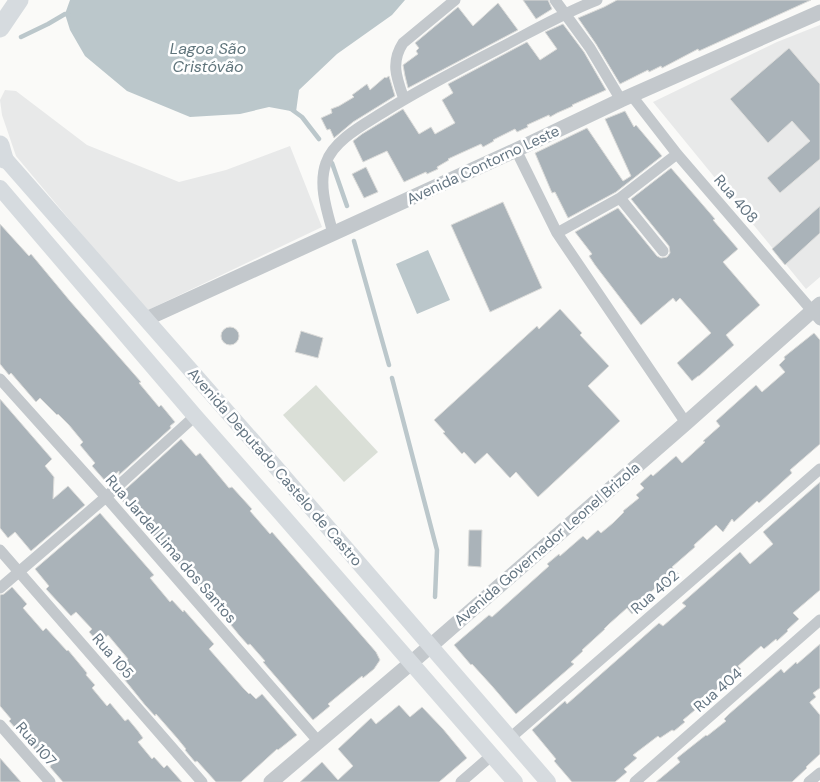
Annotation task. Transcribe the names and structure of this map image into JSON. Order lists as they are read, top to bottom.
{
  "streets": {
    "main road": ["Avenida Deputado Castelo de Castro"],
    "street": [
      "Avenida Contorno Leste",
      "Rua 408",
      "Avenida Governador Leonel Brizola",
      "Rua Jardel Lima dos Santos",
      "Rua 402",
      "Rua 105",
      "Rua 404",
      "Rua 107"
    ]
  },
  "crossings": [
    ["Avenida Contorno Leste", "Rua 408"],
    ["Avenida Contorno Leste", "Avenida Deputado Castelo de Castro"],
    ["Rua 408", "Avenida Governador Leonel Brizola"],
    ["Avenida Deputado Castelo de Castro", "Avenida Governador Leonel Brizola"],
    ["Avenida Deputado Castelo de Castro", "Rua 402"],
    ["Avenida Governador Leonel Brizola", "Rua Jardel Lima dos Santos"]
  ],
  "water": ["Lagoa São Cristóvão"]
}
